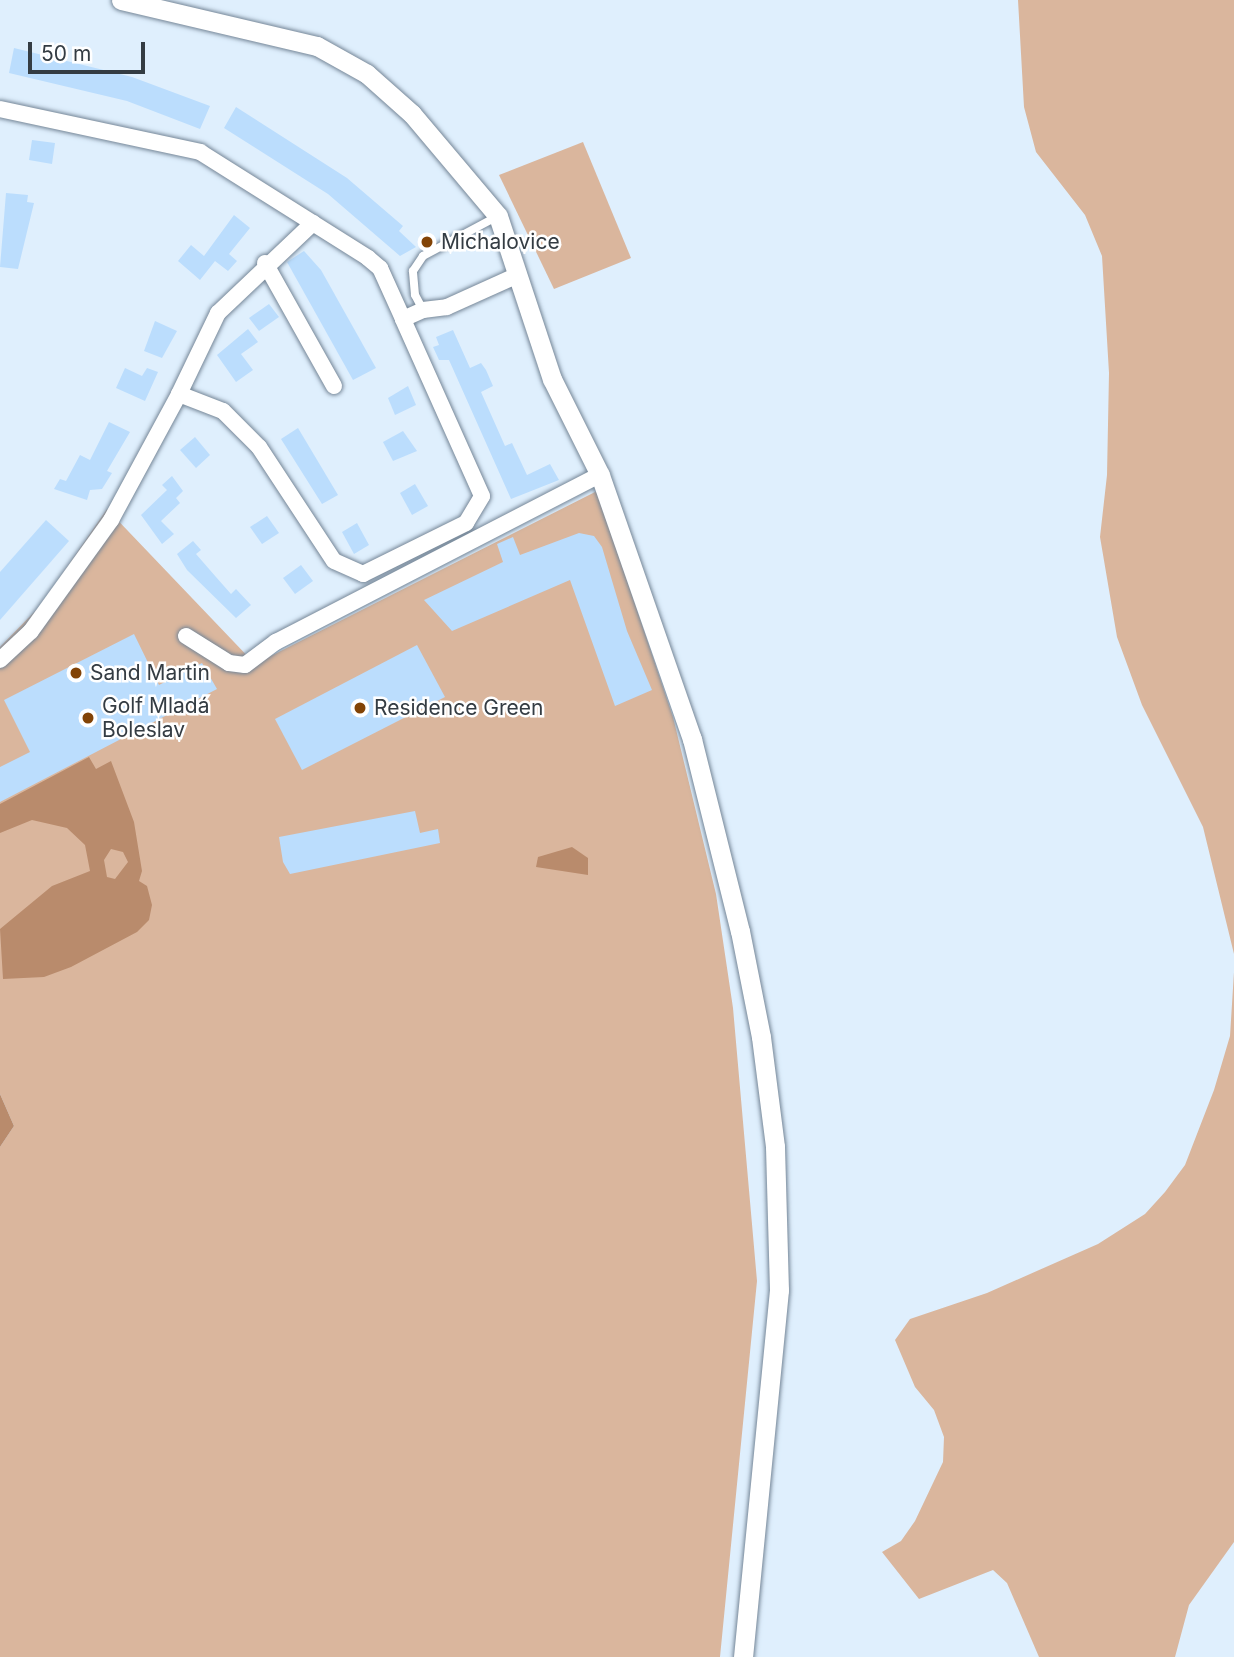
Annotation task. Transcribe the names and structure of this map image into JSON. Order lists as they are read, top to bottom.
{
  "places": [
    "Michalovice",
    "Sand Martin",
    "Residence Green",
    "Golf Mladá Boleslav"
  ],
  "scale_bar": "50 m"
}
